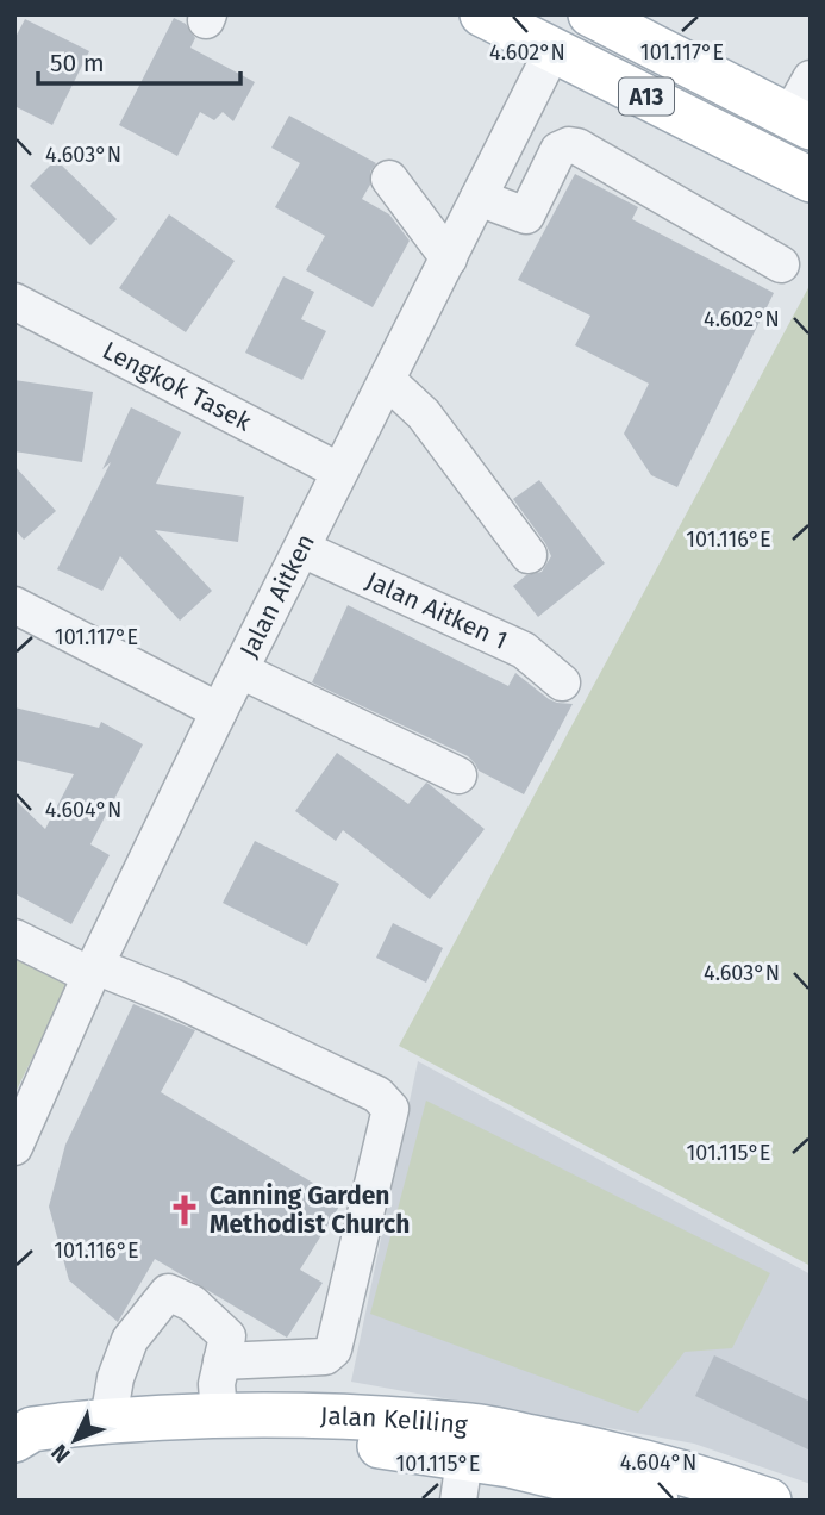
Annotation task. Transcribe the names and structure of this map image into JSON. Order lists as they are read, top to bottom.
{
  "streets": {
    "main road": ["A13", "Jalan Keliling"],
    "street": ["Lengkok Tasek", "Jalan Aitken", "Jalan Aitken 1"]
  },
  "crossings": [
    ["A13", "Jalan Aitken"],
    ["Lengkok Tasek", "Jalan Aitken"],
    ["Jalan Aitken", "Jalan Aitken 1"]
  ],
  "places": {
    "church": ["Canning Garden Methodist Church"]
  },
  "scale_bar": "50 m",
  "north": "bottom left",
  "coordinates": [
    "101.117°E",
    "4.602°N",
    "4.603°N",
    "101.116°E",
    "4.604°N",
    "101.115°E"
  ]
}
